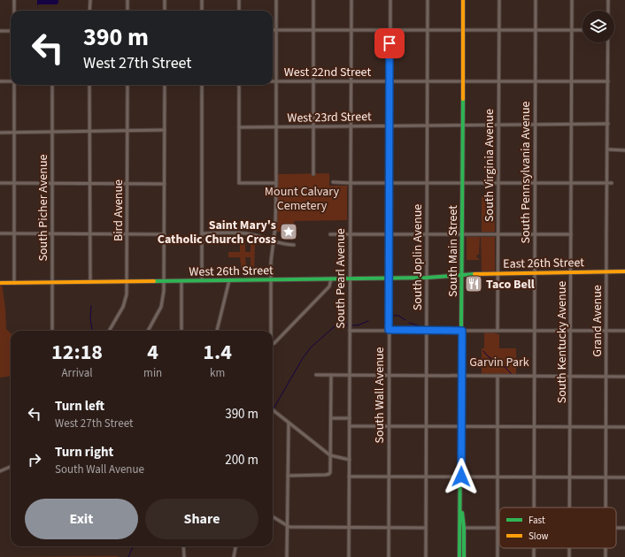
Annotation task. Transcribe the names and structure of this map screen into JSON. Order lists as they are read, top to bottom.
{
  "streets": {
    "main road": ["South Main Street", "East 26th Street", "West 26th Street"],
    "street": [
      "West 22nd Street",
      "West 23rd Street",
      "South Virginia Avenue",
      "South Pennsylvania Avenue",
      "South Picher Avenue",
      "Bird Avenue",
      "South Joplin Avenue",
      "South Pearl Avenue",
      "Grand Avenue",
      "South Kentucky Avenue",
      "South Wall Avenue"
    ]
  },
  "crossings": [
    ["West 22nd Street", "South Virginia Avenue"],
    ["West 22nd Street", "South Pennsylvania Avenue"],
    ["West 22nd Street", "South Main Street"],
    ["West 22nd Street", "South Joplin Avenue"],
    ["West 22nd Street", "South Pearl Avenue"],
    ["West 22nd Street", "Grand Avenue"],
    ["West 22nd Street", "South Kentucky Avenue"],
    ["West 22nd Street", "South Wall Avenue"],
    ["West 23rd Street", "South Virginia Avenue"],
    ["West 23rd Street", "South Pennsylvania Avenue"],
    ["West 23rd Street", "South Main Street"],
    ["West 23rd Street", "South Joplin Avenue"],
    ["West 23rd Street", "South Pearl Avenue"],
    ["West 23rd Street", "Grand Avenue"],
    ["West 23rd Street", "South Kentucky Avenue"],
    ["West 23rd Street", "South Wall Avenue"],
    ["South Virginia Avenue", "East 26th Street"],
    ["South Pennsylvania Avenue", "East 26th Street"],
    ["South Picher Avenue", "West 26th Street"],
    ["Bird Avenue", "West 26th Street"],
    ["South Main Street", "East 26th Street"],
    ["South Main Street", "West 26th Street"],
    ["South Joplin Avenue", "West 26th Street"],
    ["East 26th Street", "West 26th Street"],
    ["East 26th Street", "Grand Avenue"],
    ["East 26th Street", "South Kentucky Avenue"],
    ["West 26th Street", "South Pearl Avenue"],
    ["West 26th Street", "South Wall Avenue"]
  ],
  "parks": ["Mount Calvary Cemetery", "Garvin Park"],
  "places": {
    "place": ["Saint Mary's Catholic Church Cross"],
    "restaurant": ["Taco Bell"]
  },
  "legend": ["Fast", "Slow"],
  "page": {
    "turn": ["390 m", "West 27th Street"],
    "eta": [
      "12:18",
      "Arrival",
      "4",
      "min",
      "1.4",
      "km"
    ],
    "list": [
      {
        "name": "Turn left",
        "note": "West 27th Street",
        "value": "390 m"
      },
      {
        "name": "Turn right",
        "note": "South Wall Avenue",
        "value": "200 m"
      }
    ],
    "buttons": ["Exit", "Share"]
  }
}
